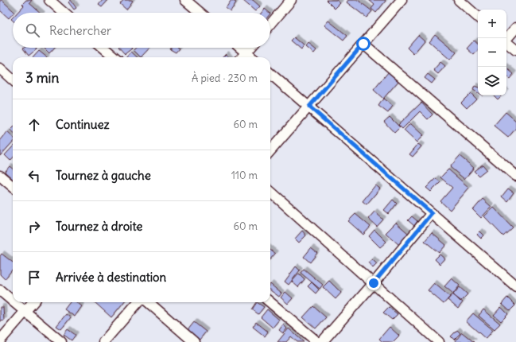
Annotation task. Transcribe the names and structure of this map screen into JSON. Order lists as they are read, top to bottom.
{
  "page": {
    "map_buttons": ["+", "−"],
    "search": "Rechercher",
    "heading": ["3 min", "À pied · 230 m"],
    "list": [
      ["Continuez", "60 m"],
      ["Tournez à gauche", "110 m"],
      ["Tournez à droite", "60 m"],
      "Arrivée à destination"
    ]
  }
}
